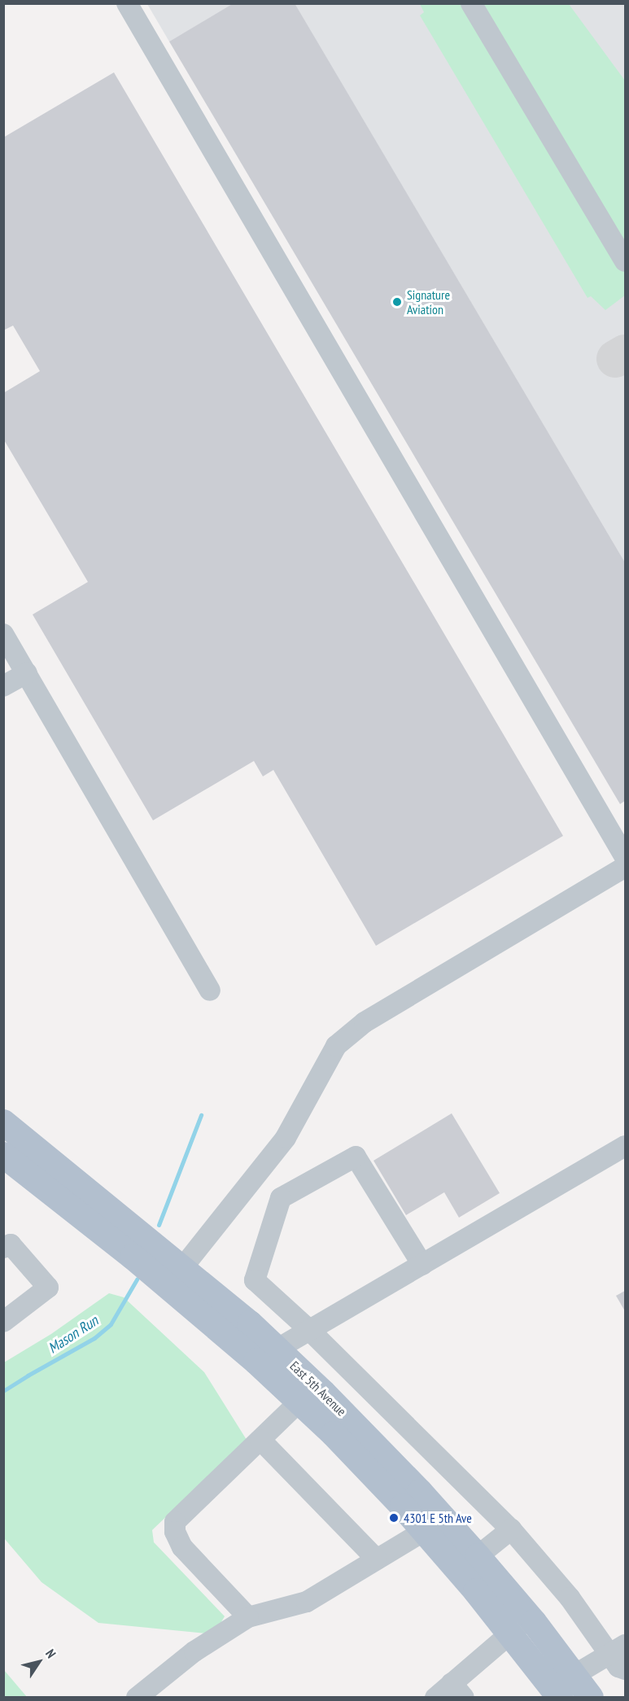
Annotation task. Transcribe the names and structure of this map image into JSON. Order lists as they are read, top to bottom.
{
  "streets": {
    "main road": ["East 5th Avenue"]
  },
  "water": ["Mason Run"],
  "places": ["Signature Aviation", "4301 E 5th Ave"],
  "north": "top right"
}
